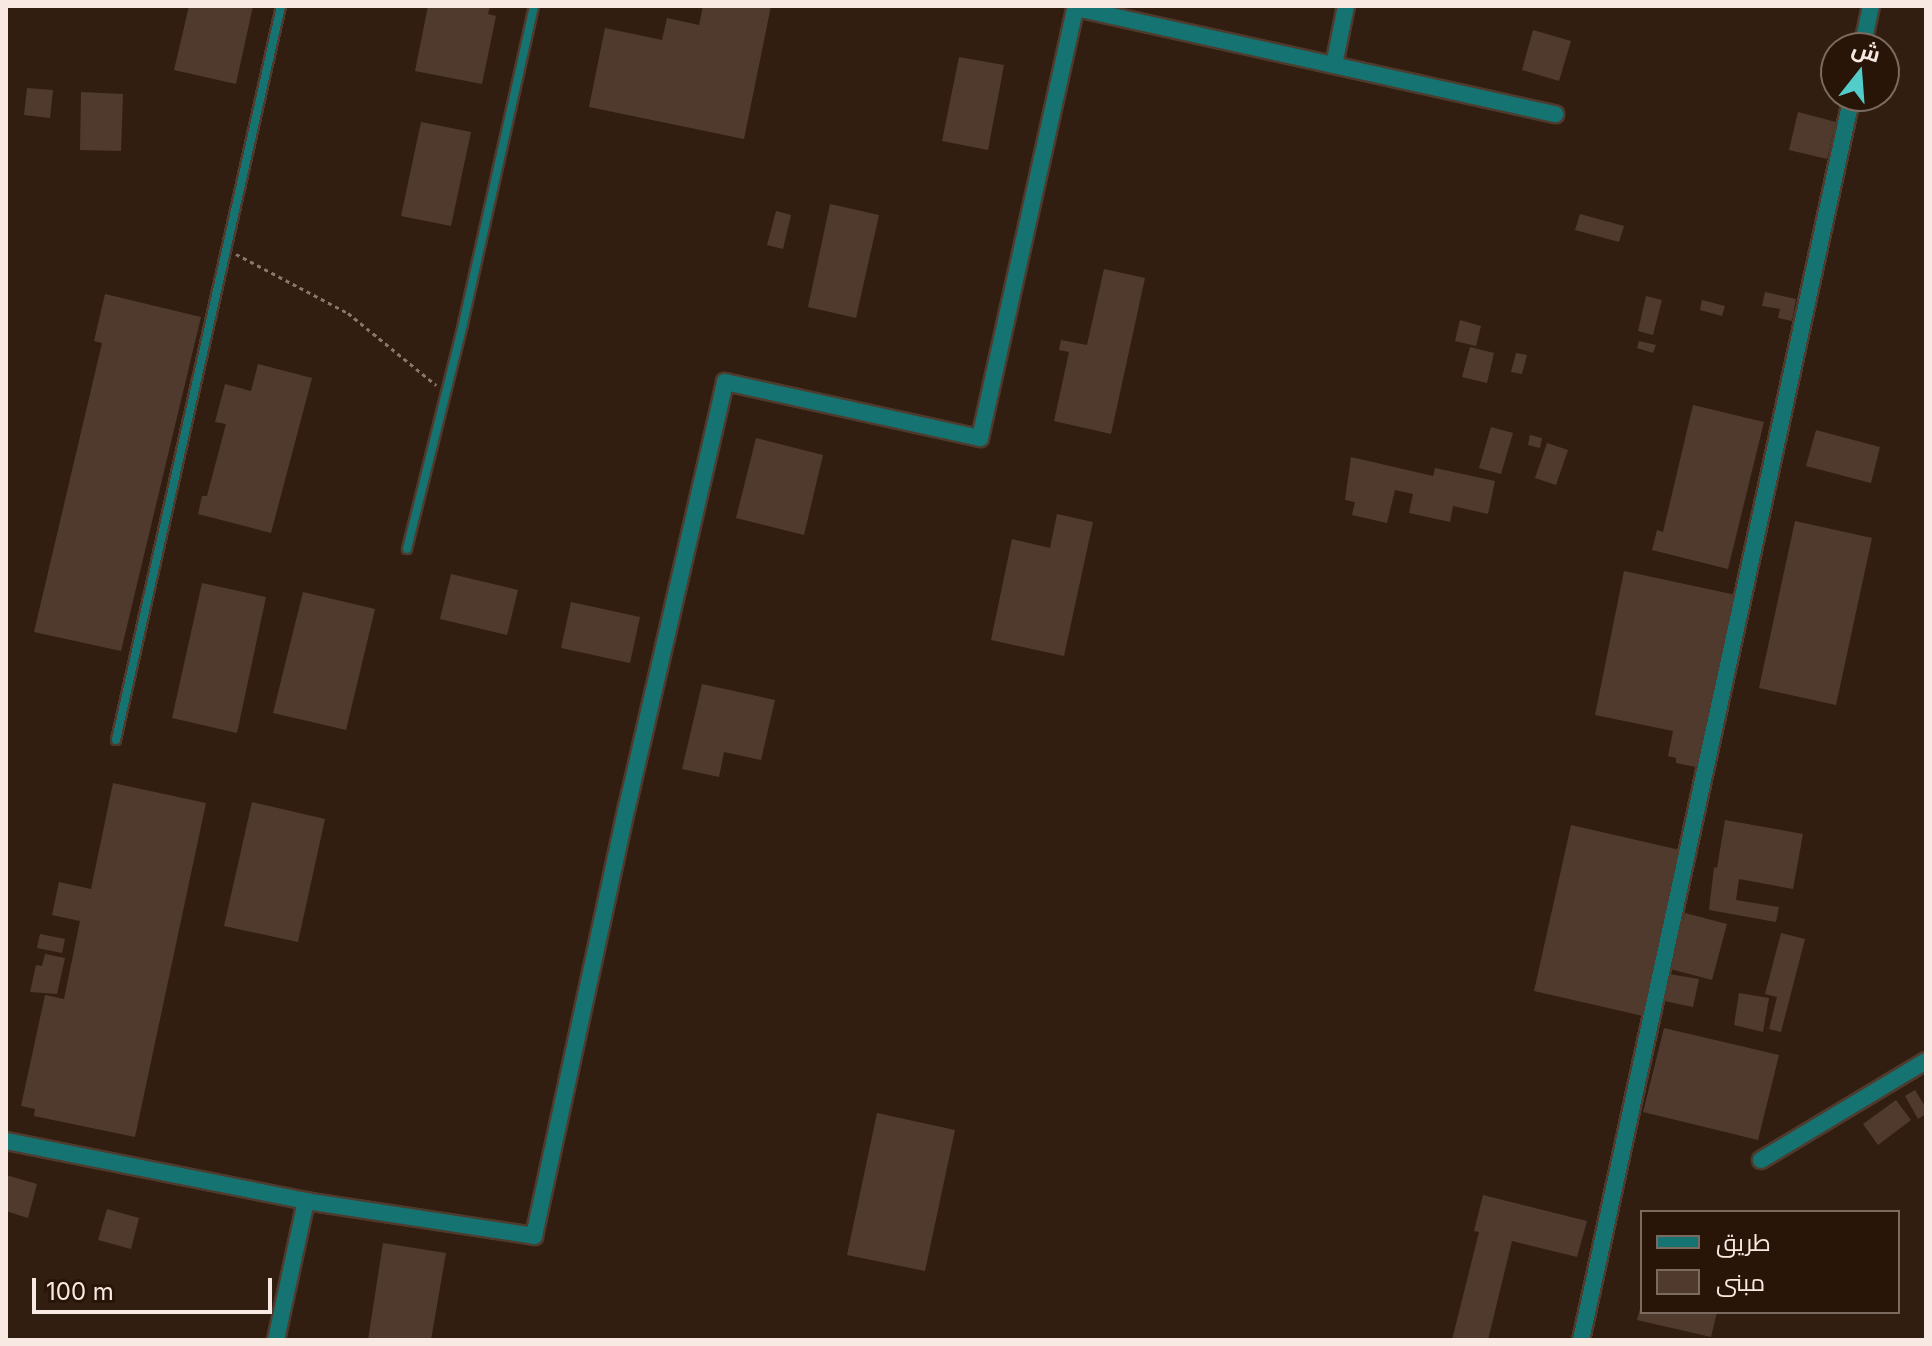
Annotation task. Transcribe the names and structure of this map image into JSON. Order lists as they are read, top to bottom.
{
  "legend": ["طريق", "مبنى"],
  "scale_bar": "100 m",
  "north": "top"
}
